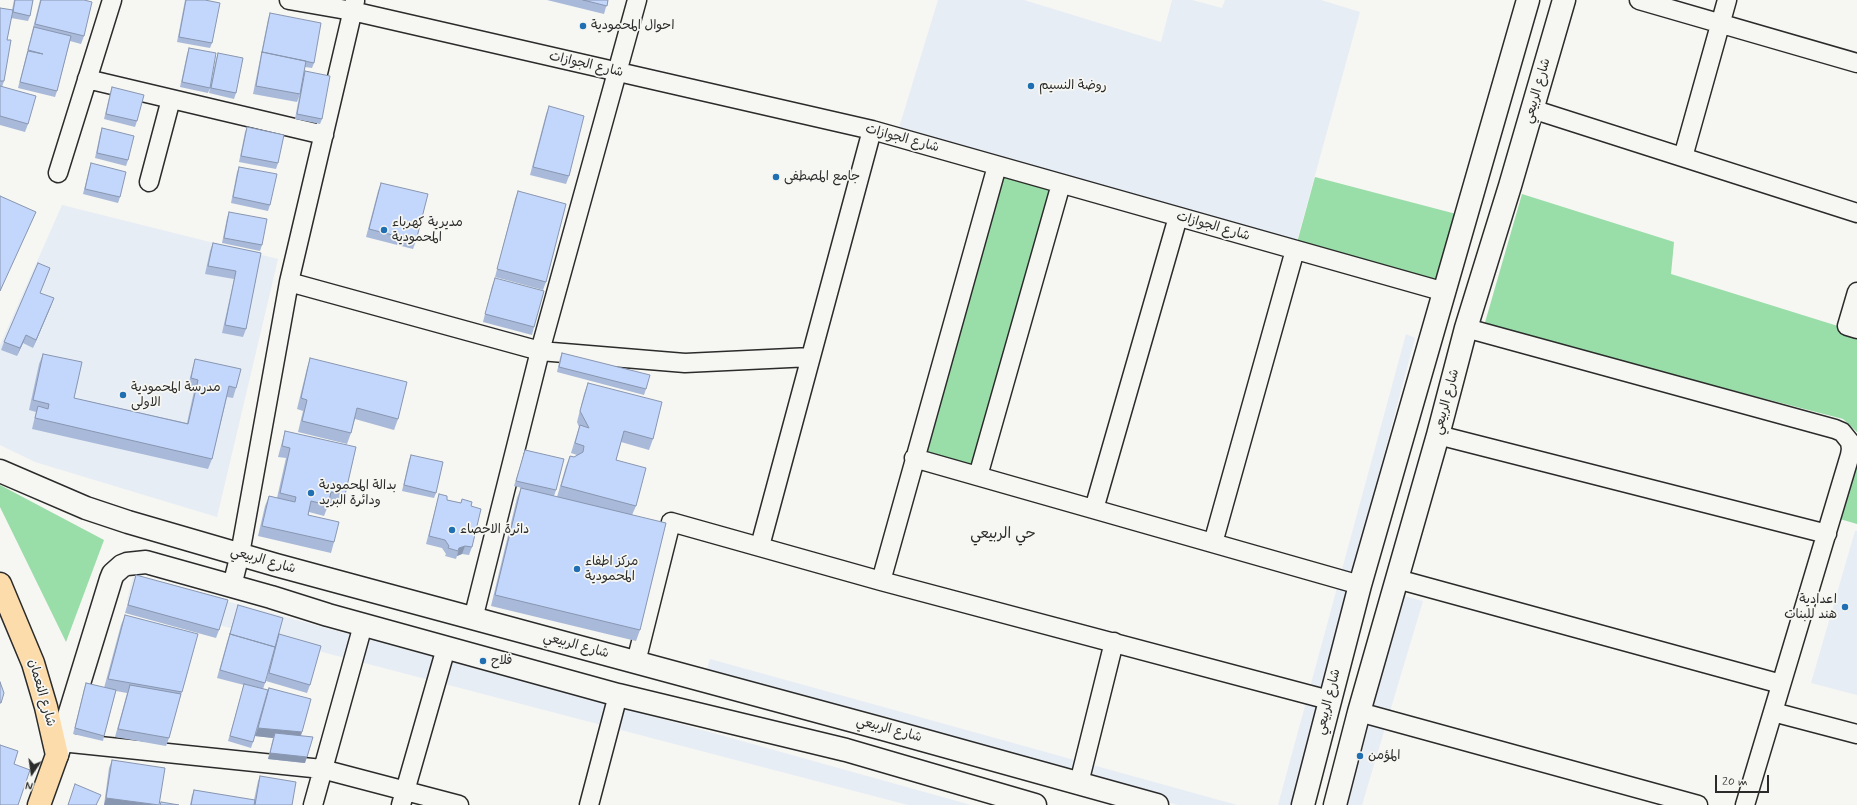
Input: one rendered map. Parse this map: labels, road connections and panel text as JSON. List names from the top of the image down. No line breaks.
{"streets":{"main road":["شارع النعمان"],"street":["شارع الجوازات","شارع الربيعي"]},"crossings":[["شارع الجوازات","شارع الربيعي"]],"districts":["حي الربيعي"],"places":["احوال المحمودية","روضة النسيم","جامع المصطفى","مديرية كهرباء المحمودية","مدرسة المحمودية الاولى","بدالة المحمودية ودائرة البريد","دائرة الاحصاء","مركز اطفاء المحمودية","اعدادية هند للبنات","فلاح","المؤمن"],"scale_bar":"20 m","north":"bottom"}
